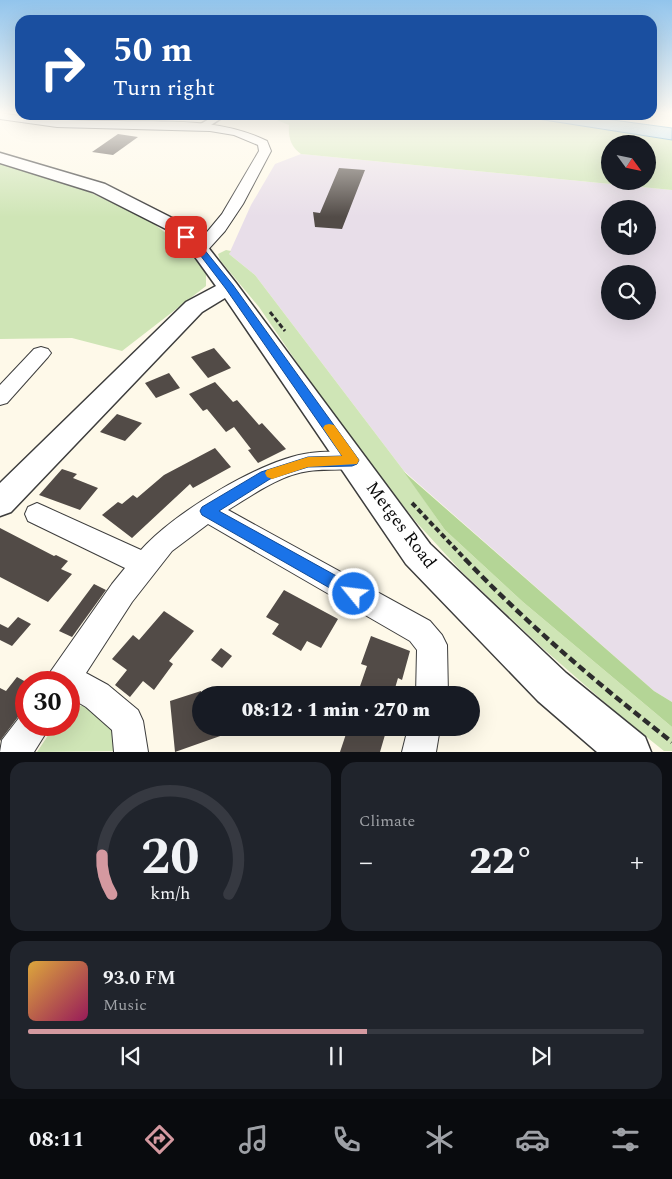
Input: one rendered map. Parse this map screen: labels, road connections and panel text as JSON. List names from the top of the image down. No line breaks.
{"streets":{"street":["Metges Road"]},"north":"bottom right","page":{"turn":["50 m","Turn right"],"limit":"30","trip":"08:12 · 1 min · 270 m","tile":"Climate","heat":["−","22°","+"],"song":["93.0 FM","Music"],"tabs":"08:11","gauge":["20","km/h"]}}
